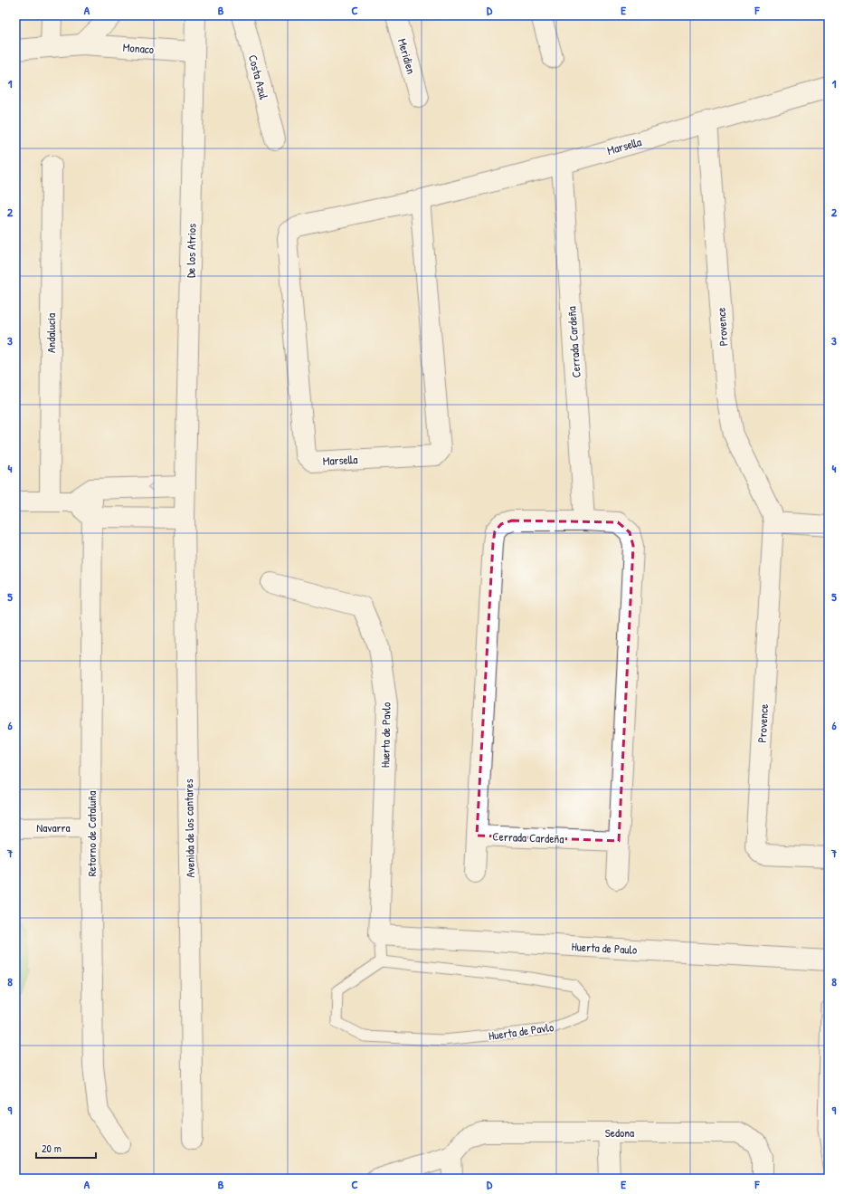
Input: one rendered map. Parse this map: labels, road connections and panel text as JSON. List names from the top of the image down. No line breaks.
{"streets":{"street":["Monaco","Meridien","Costa Azul","Marsella","De los Atrios","Provence","Andalucía","Cerrada Cardeña","Huerta de Pavlo","Navarra","Avenida de los cantares","Retorno de Cataluña","Huerta de Paulo","Sedona"]},"crossings":[["Monaco","De los Atrios"],["Marsella","Provence"],["Marsella","Cerrada Cardeña"],["De los Atrios","Avenida de los cantares"],["Huerta de Pavlo","Huerta de Paulo"],["Navarra","Retorno de Cataluña"]],"scale_bar":"20 m","grid":{"columns":["A","B","C","D","E","F"],"rows":["1","2","3","4","5","6","7","8","9"]}}
